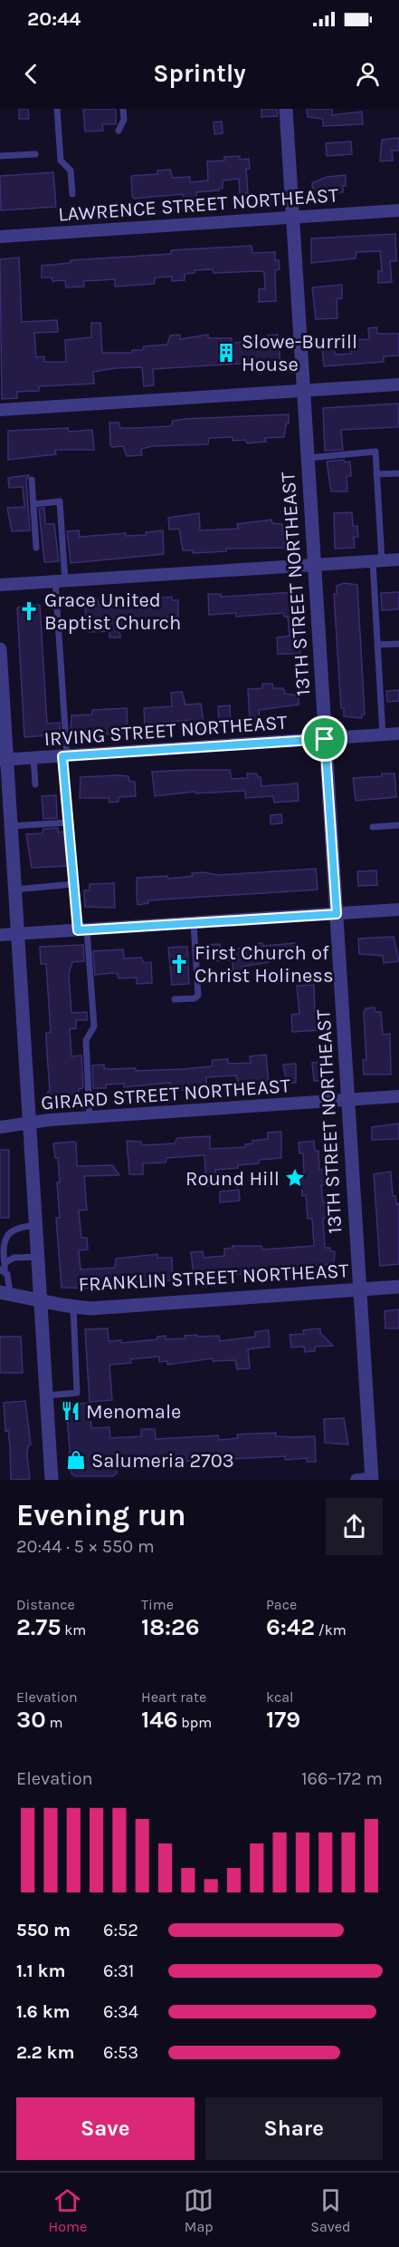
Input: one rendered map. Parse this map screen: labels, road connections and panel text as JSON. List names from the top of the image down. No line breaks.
{"streets":{"street":["LAWRENCE STREET NORTHEAST","13TH STREET NORTHEAST","IRVING STREET NORTHEAST","GIRARD STREET NORTHEAST","FRANKLIN STREET NORTHEAST"]},"crossings":[["LAWRENCE STREET NORTHEAST","13TH STREET NORTHEAST"],["13TH STREET NORTHEAST","IRVING STREET NORTHEAST"],["13TH STREET NORTHEAST","GIRARD STREET NORTHEAST"],["13TH STREET NORTHEAST","FRANKLIN STREET NORTHEAST"]],"places":{"building":["Slowe-Burrill House"],"church":["Grace United Baptist Church","First Church of Christ Holiness"],"place":["Round Hill"],"restaurant":["Menomale"],"shop":["Salumeria 2703"]},"page":{"status":"20:44","header":"Sprintly","heading":["Evening run","20:44 · 5 × 550 m"],"stats":[["Distance","2.75 km"],["Time","18:26"],["Pace","6:42 /km"],["Elevation","30 m"],["Heart rate","146 bpm"],["kcal","179"]],"chart":["Elevation","166–172 m"],"list":[{"name":"550 m","note":"6:52"},{"name":"1.1 km","note":"6:31"},{"name":"1.6 km","note":"6:34"},{"name":"2.2 km","note":"6:53"}],"buttons":["Save","Share"],"tabs":["Home","Map","Saved"]}}
